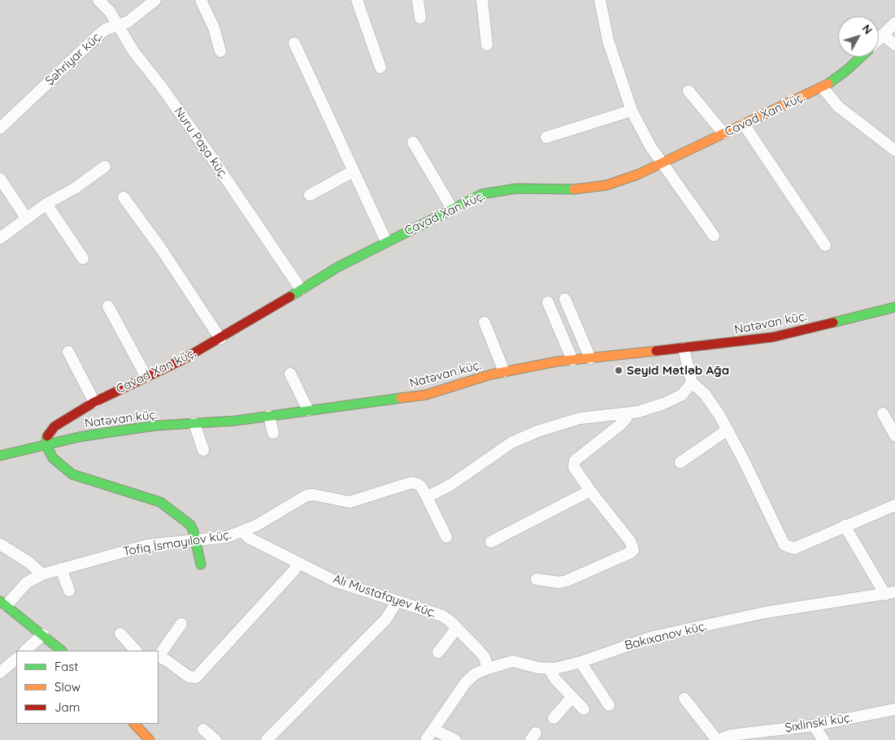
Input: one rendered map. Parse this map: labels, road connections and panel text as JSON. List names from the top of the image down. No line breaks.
{"streets":{"street":["Şəhriyar küç.","Cavad Xan küç.","Nuru Paşa küç.","Natəvan küç.","Tofiq İsmayılov küç.","Alı Mustafayev küç.","Bakıxanov küç.","Şıxlinski küç."]},"crossings":[["Şəhriyar küç.","Nuru Paşa küç."],["Cavad Xan küç.","Nuru Paşa küç."],["Cavad Xan küç.","Natəvan küç."],["Tofiq İsmayılov küç.","Alı Mustafayev küç."],["Alı Mustafayev küç.","Bakıxanov küç."]],"places":["Seyid Mətləb Ağa"],"legend":["Fast","Slow","Jam"],"north":"top right"}
